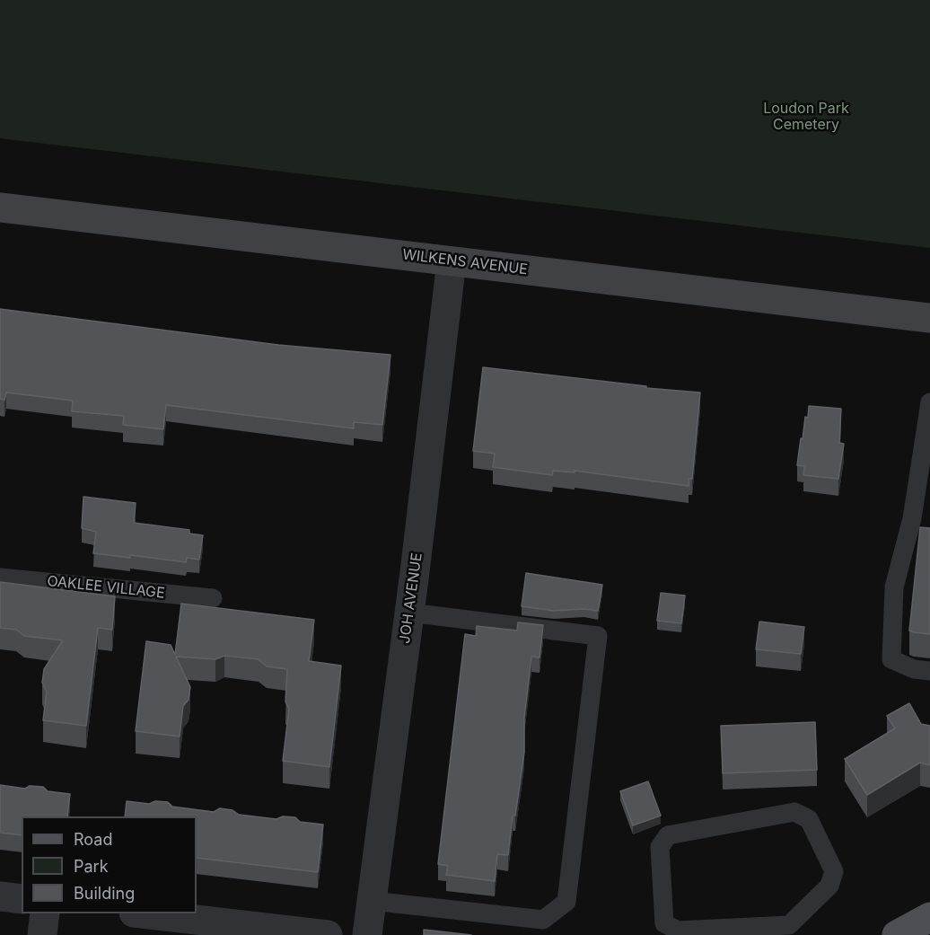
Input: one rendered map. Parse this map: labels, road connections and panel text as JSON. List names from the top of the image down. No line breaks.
{"streets":{"main road":["WILKENS AVENUE"],"street":["JOH AVENUE"],"lane":["OAKLEE VILLAGE"]},"crossings":[["WILKENS AVENUE","JOH AVENUE"]],"parks":["Loudon Park Cemetery"],"legend":["Road","Park","Building"]}
